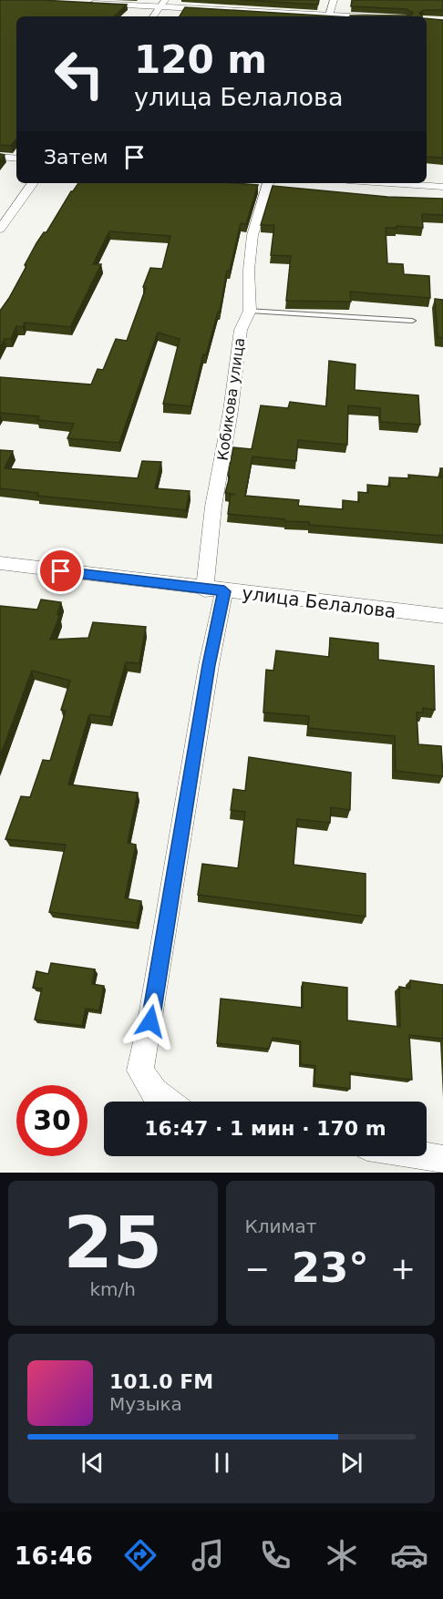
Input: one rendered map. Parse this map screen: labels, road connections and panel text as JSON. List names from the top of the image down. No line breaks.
{"streets":{"street":["Кобикова улица","улица Белалова"]},"crossings":[["Кобикова улица","улица Белалова"]],"page":{"turn":["120 m","улица Белалова"],"then":"Затем","limit":"30","trip":"16:47 · 1 мин · 170 m","tile":[["25","km/h"],"Климат"],"heat":["−","23°","+"],"song":["101.0 FM","Музыка"],"tabs":"16:46"}}
